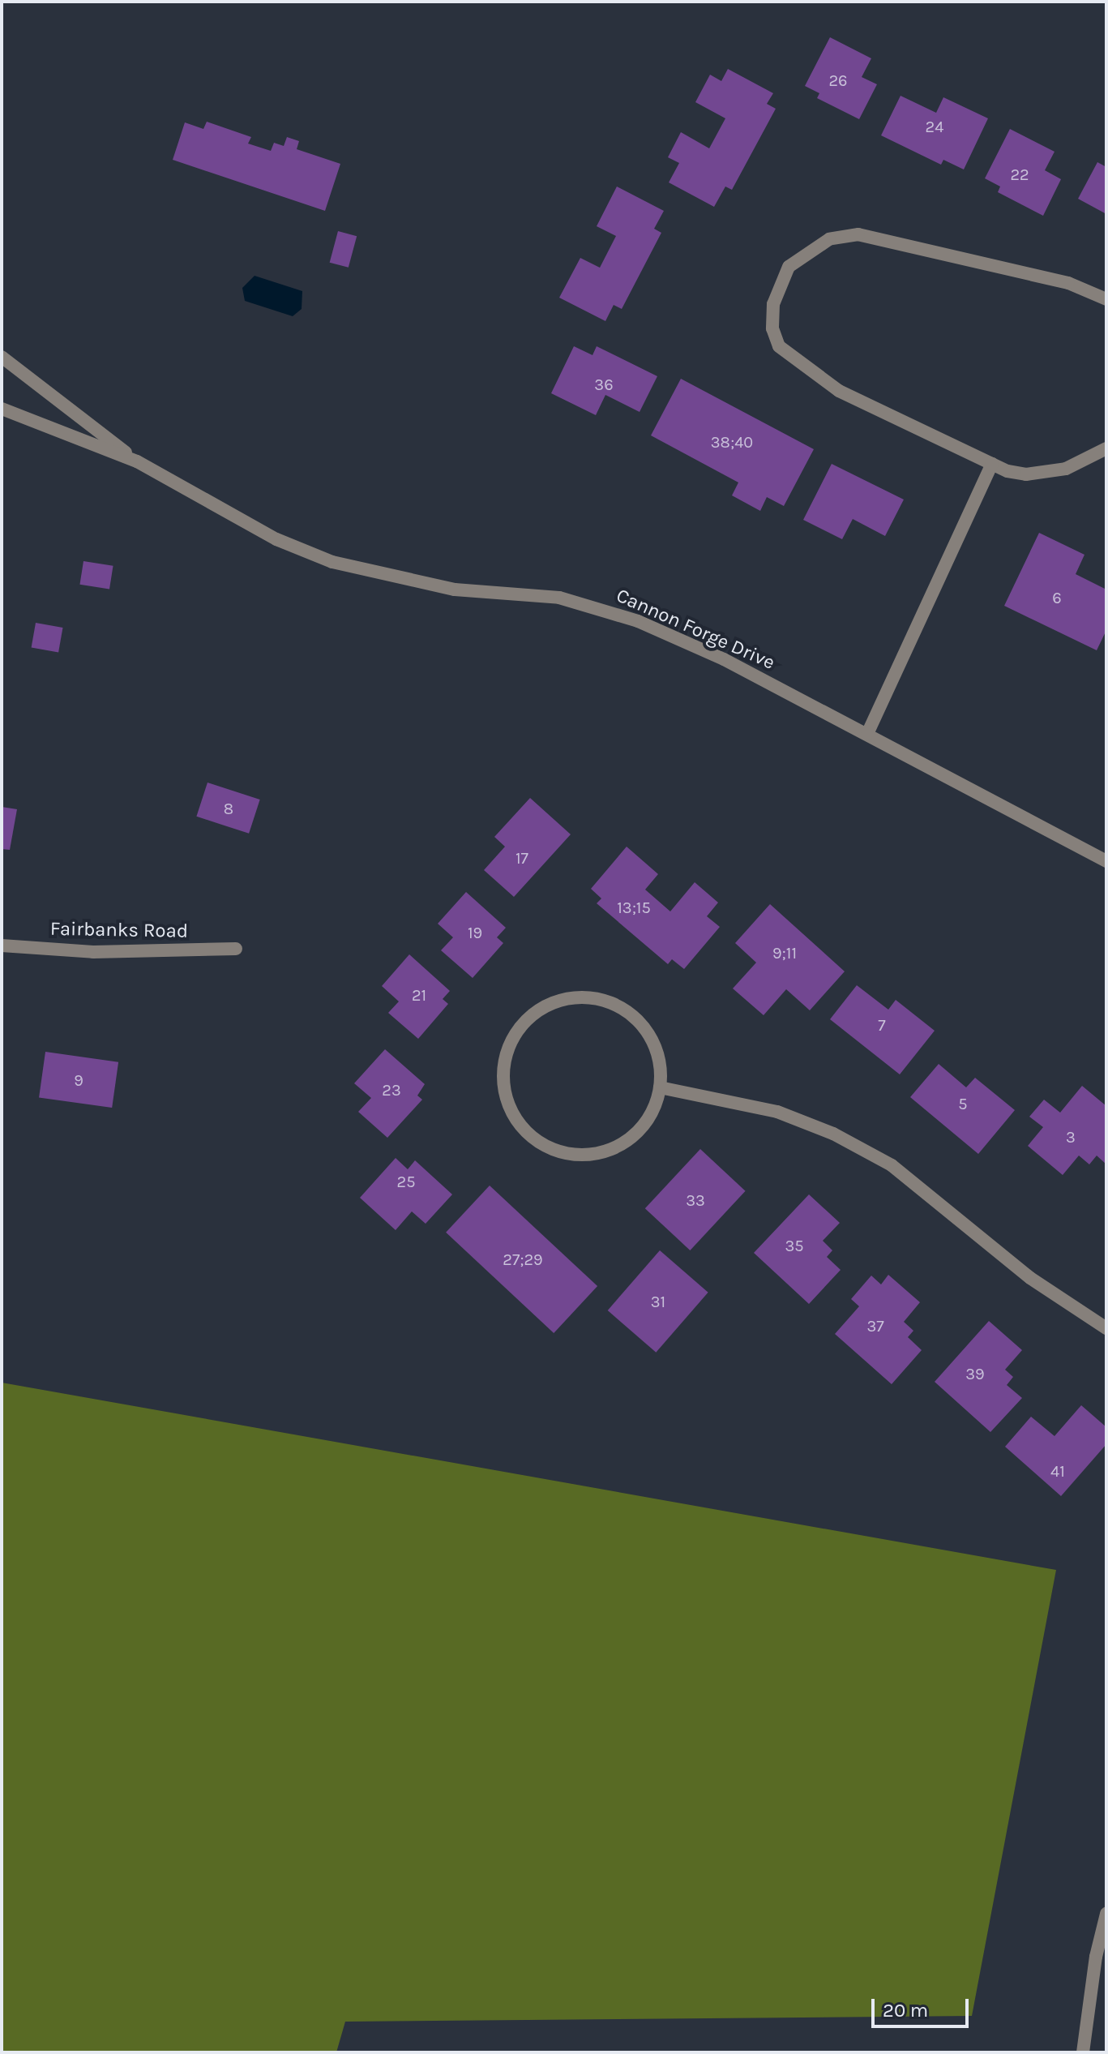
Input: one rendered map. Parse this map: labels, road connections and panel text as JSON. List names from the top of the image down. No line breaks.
{"streets":{"street":["Cannon Forge Drive","Fairbanks Road"]},"house_numbers":["26","24","22","36","38;40","6","8","17","13;15","19","9;11","21","7","9","23","5","3","25","33","35","27;29","31","37","39","41"],"scale_bar":"20 m"}
